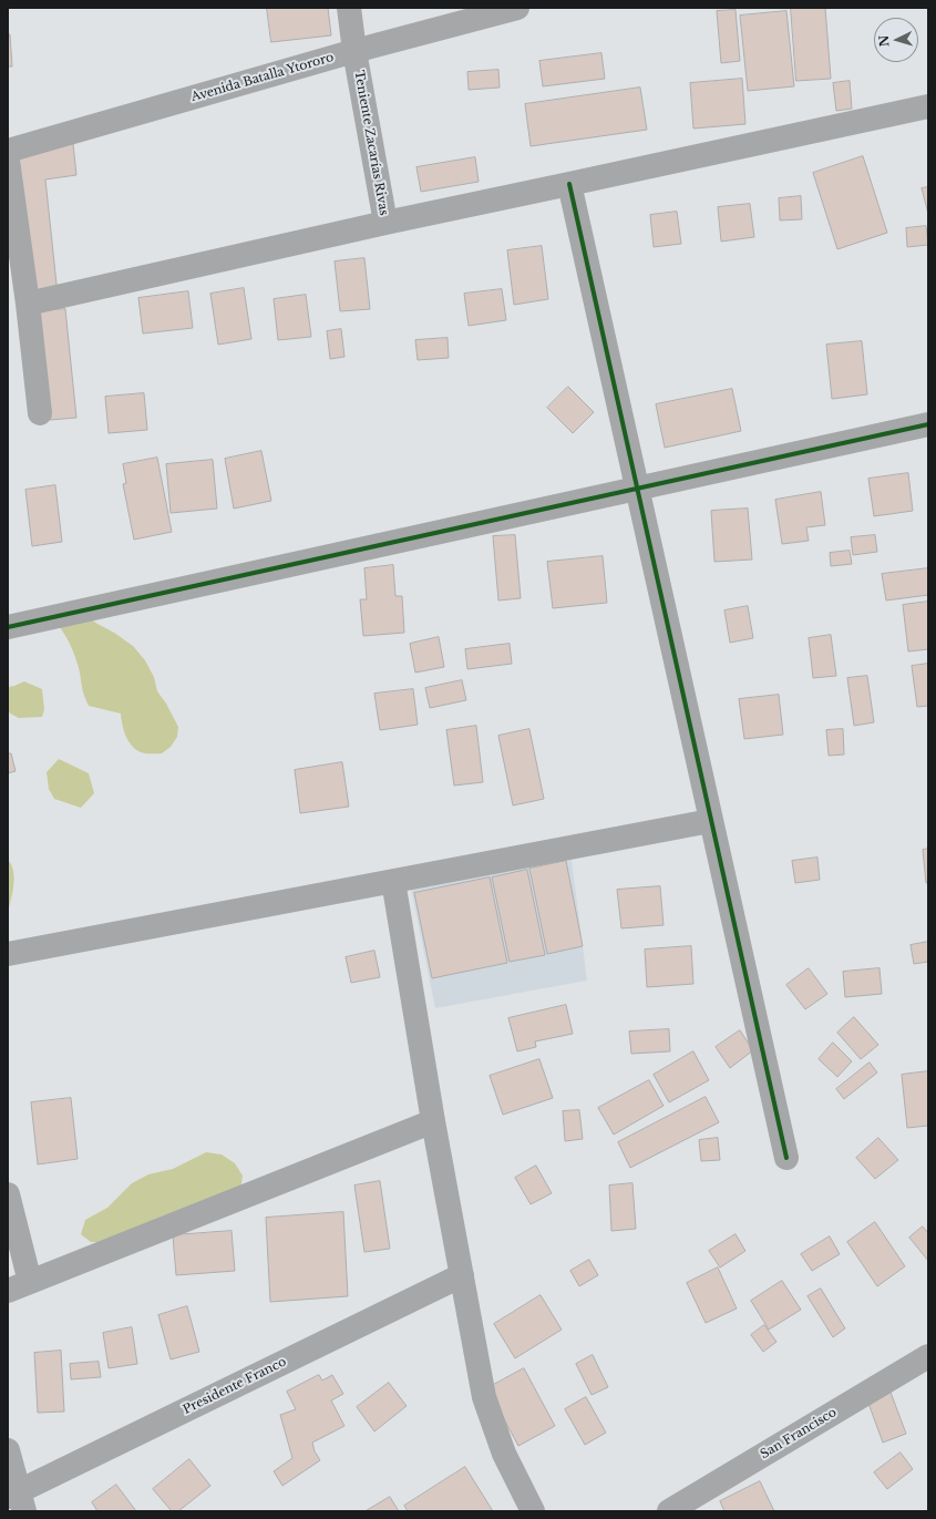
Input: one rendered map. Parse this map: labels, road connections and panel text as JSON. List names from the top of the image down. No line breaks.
{"streets":{"street":["Avenida Batalla Ytororo","Teniente Zacarías Rivas","Presidente Franco","San Francisco"]},"crossings":[["Avenida Batalla Ytororo","Teniente Zacarías Rivas"]],"north":"left"}
